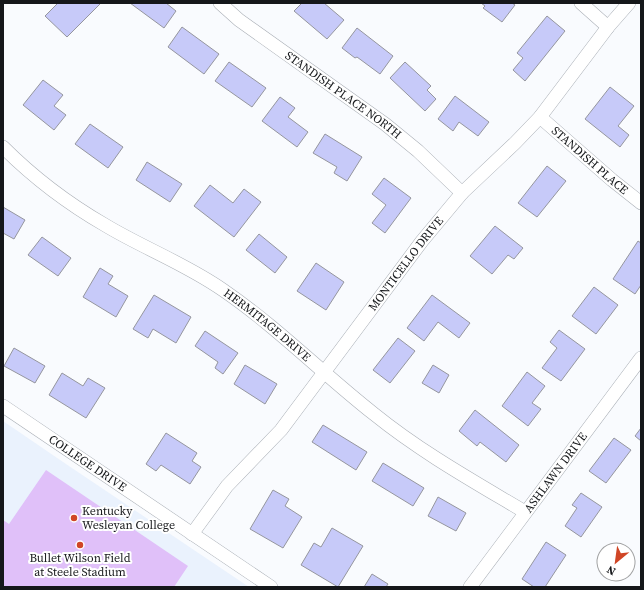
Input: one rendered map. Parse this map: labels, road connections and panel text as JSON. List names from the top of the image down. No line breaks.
{"streets":{"street":["STANDISH PLACE NORTH","STANDISH PLACE","MONTICELLO DRIVE","HERMITAGE DRIVE","COLLEGE DRIVE","ASHLAWN DRIVE"]},"crossings":[["STANDISH PLACE NORTH","MONTICELLO DRIVE"],["STANDISH PLACE","MONTICELLO DRIVE"],["MONTICELLO DRIVE","HERMITAGE DRIVE"],["MONTICELLO DRIVE","COLLEGE DRIVE"],["HERMITAGE DRIVE","ASHLAWN DRIVE"]],"places":["Kentucky Wesleyan College","Bullet Wilson Field at Steele Stadium"],"north":"bottom left"}
